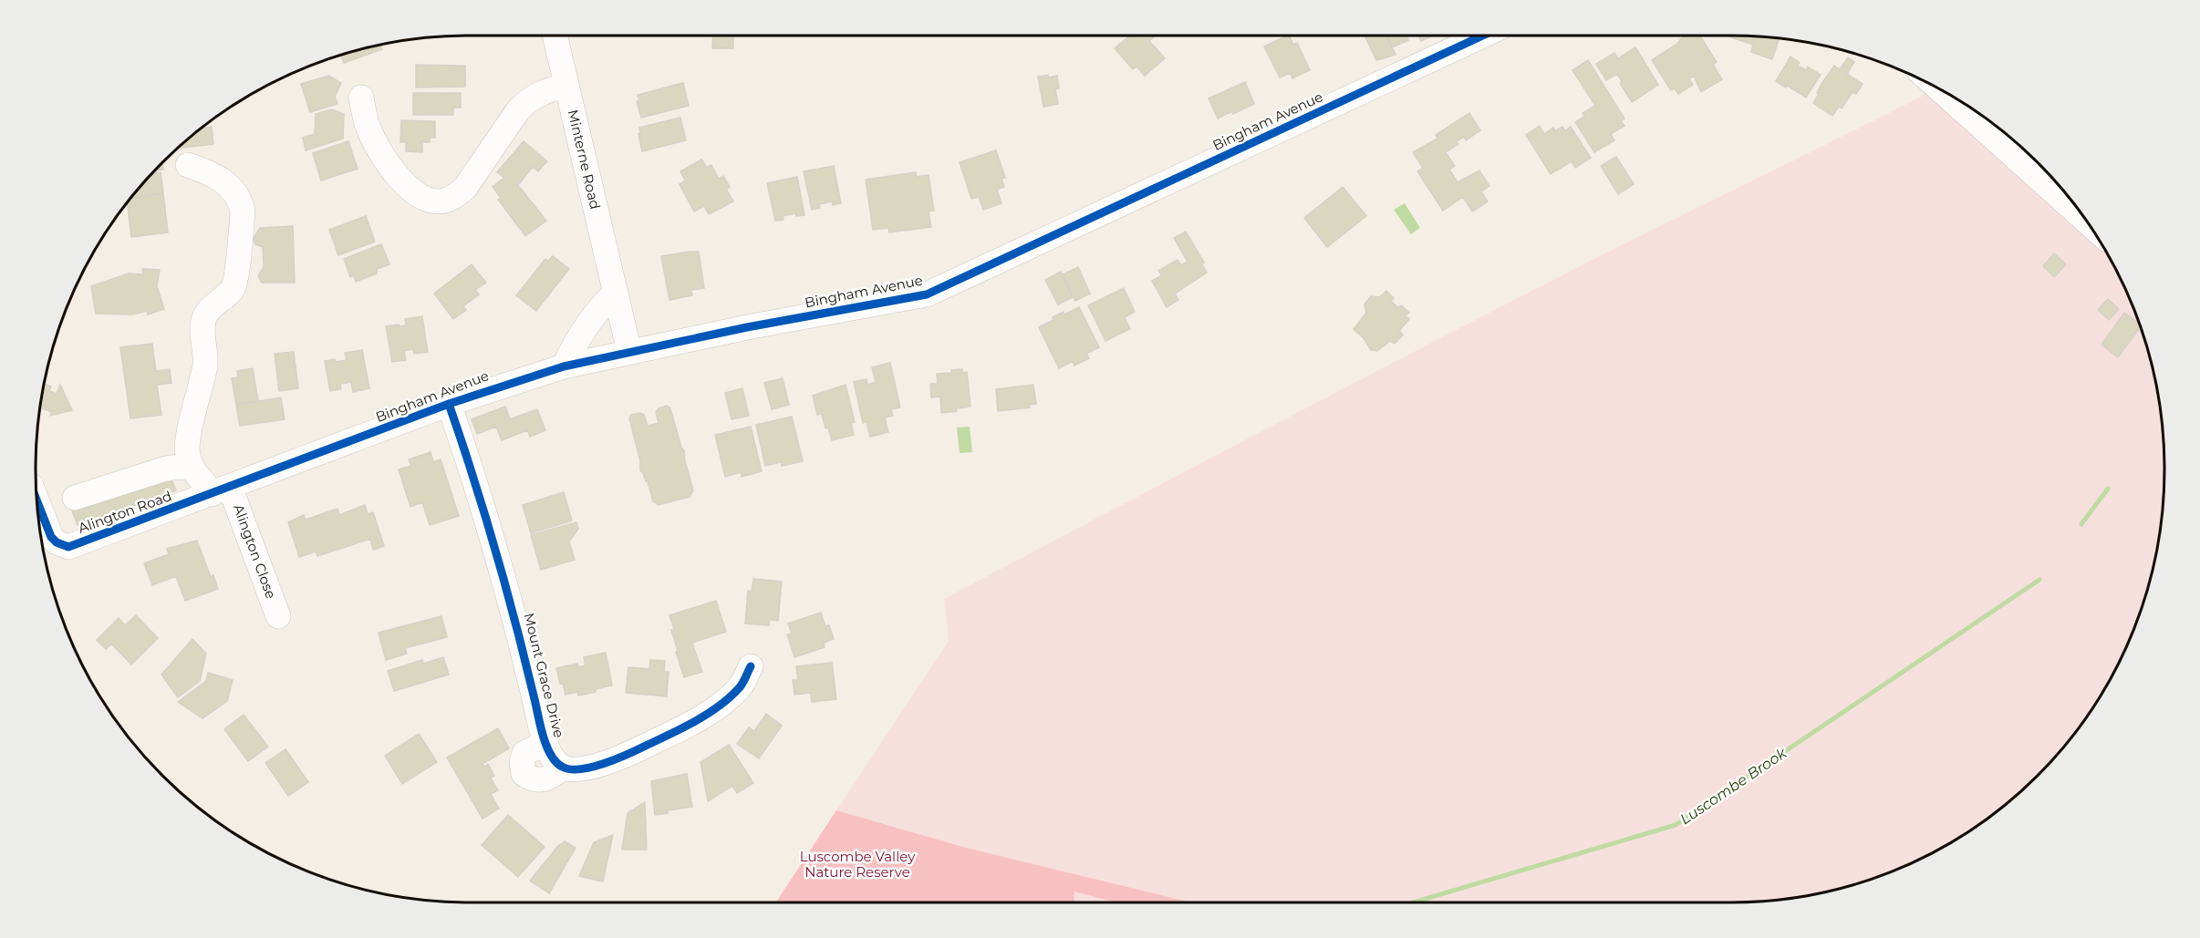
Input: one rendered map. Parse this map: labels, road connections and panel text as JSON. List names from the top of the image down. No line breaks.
{"streets":{"street":["Bingham Avenue","Minterne Road","Alington Road","Alington Close","Mount Grace Drive"]},"crossings":[["Bingham Avenue","Minterne Road"],["Bingham Avenue","Alington Road"],["Bingham Avenue","Alington Close"],["Bingham Avenue","Mount Grace Drive"],["Alington Road","Alington Close"]],"water":["Luscombe Brook"],"parks":["Luscombe Valley Nature Reserve"]}
